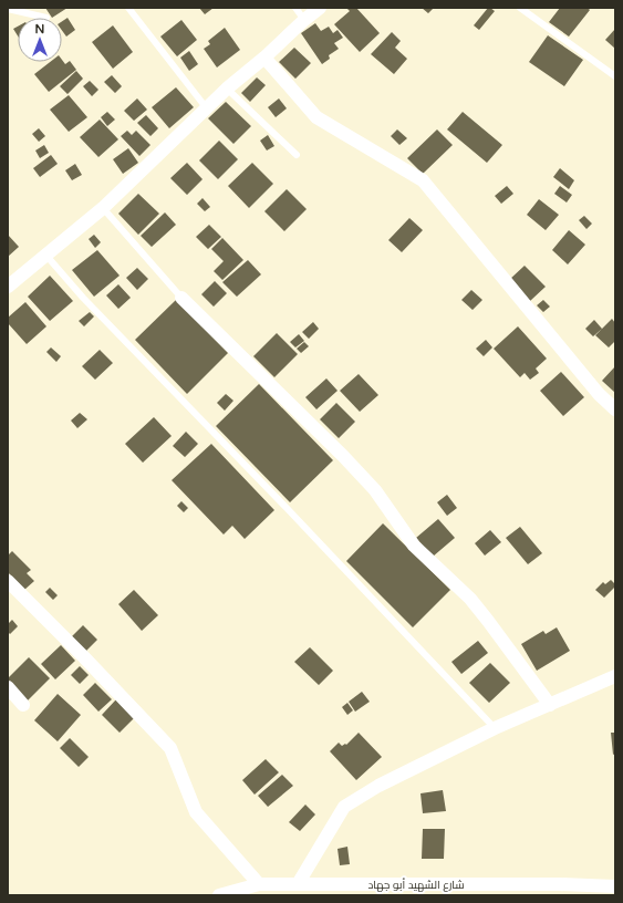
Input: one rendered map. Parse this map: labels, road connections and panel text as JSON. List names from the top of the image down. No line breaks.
{"streets":{"street":["شارع الشهيد أبو جهاد"]},"north":"top"}
